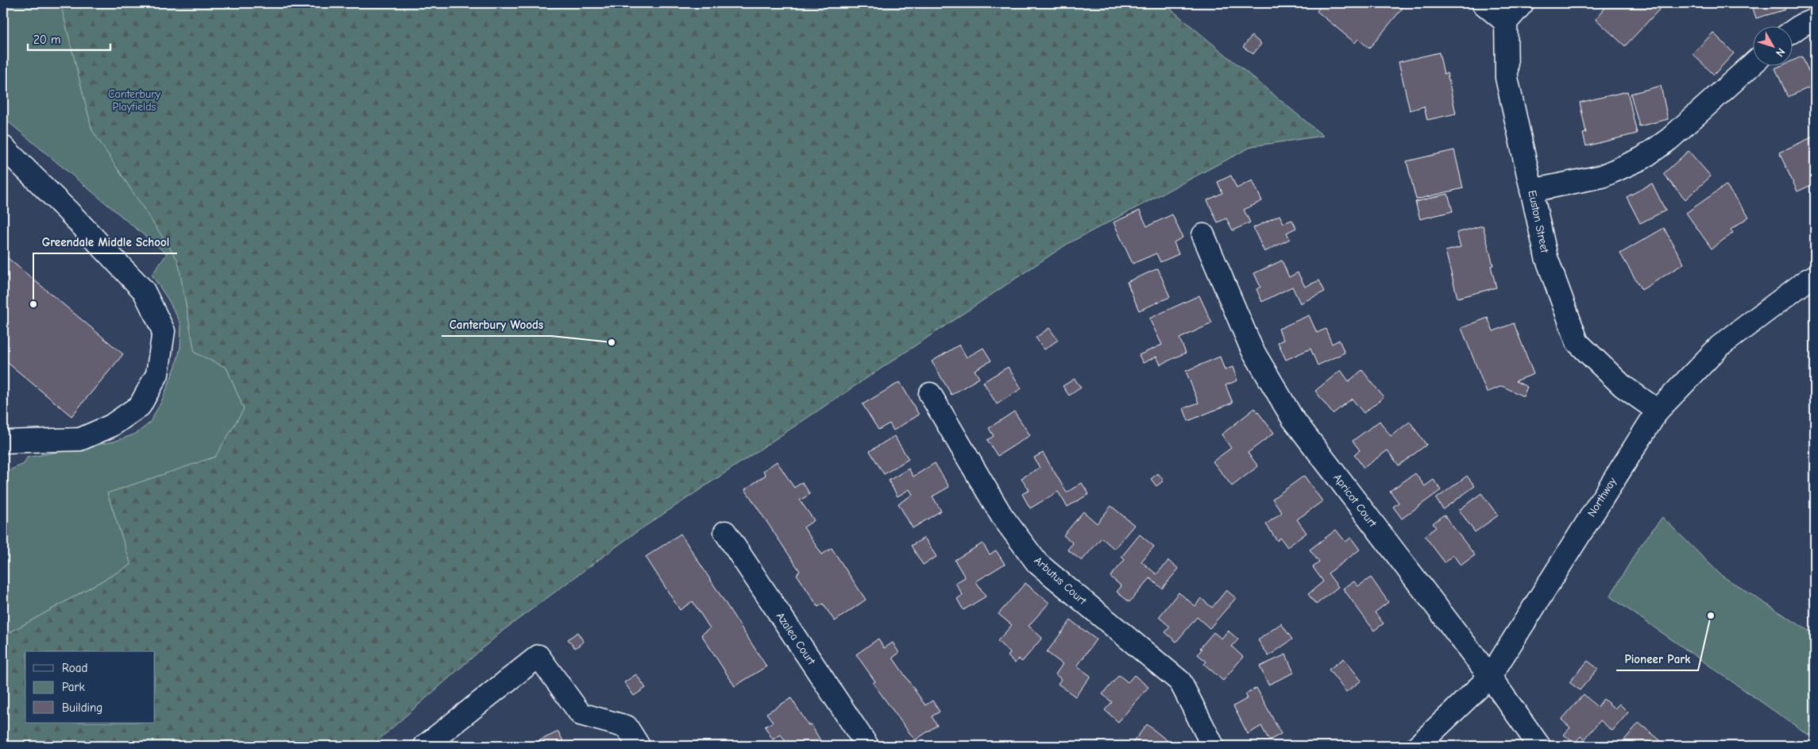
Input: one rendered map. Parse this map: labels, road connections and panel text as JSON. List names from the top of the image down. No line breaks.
{"streets":{"street":["Euston Street","Northway","Apricot Court","Arbutus Court","Azalea Court"]},"crossings":[["Euston Street","Northway"],["Northway","Apricot Court"]],"parks":["Canterbury Playfields"],"places":["Greendale Middle School","Canterbury Woods","Pioneer Park"],"legend":["Road","Park","Building"],"scale_bar":"20 m","north":"bottom right"}
